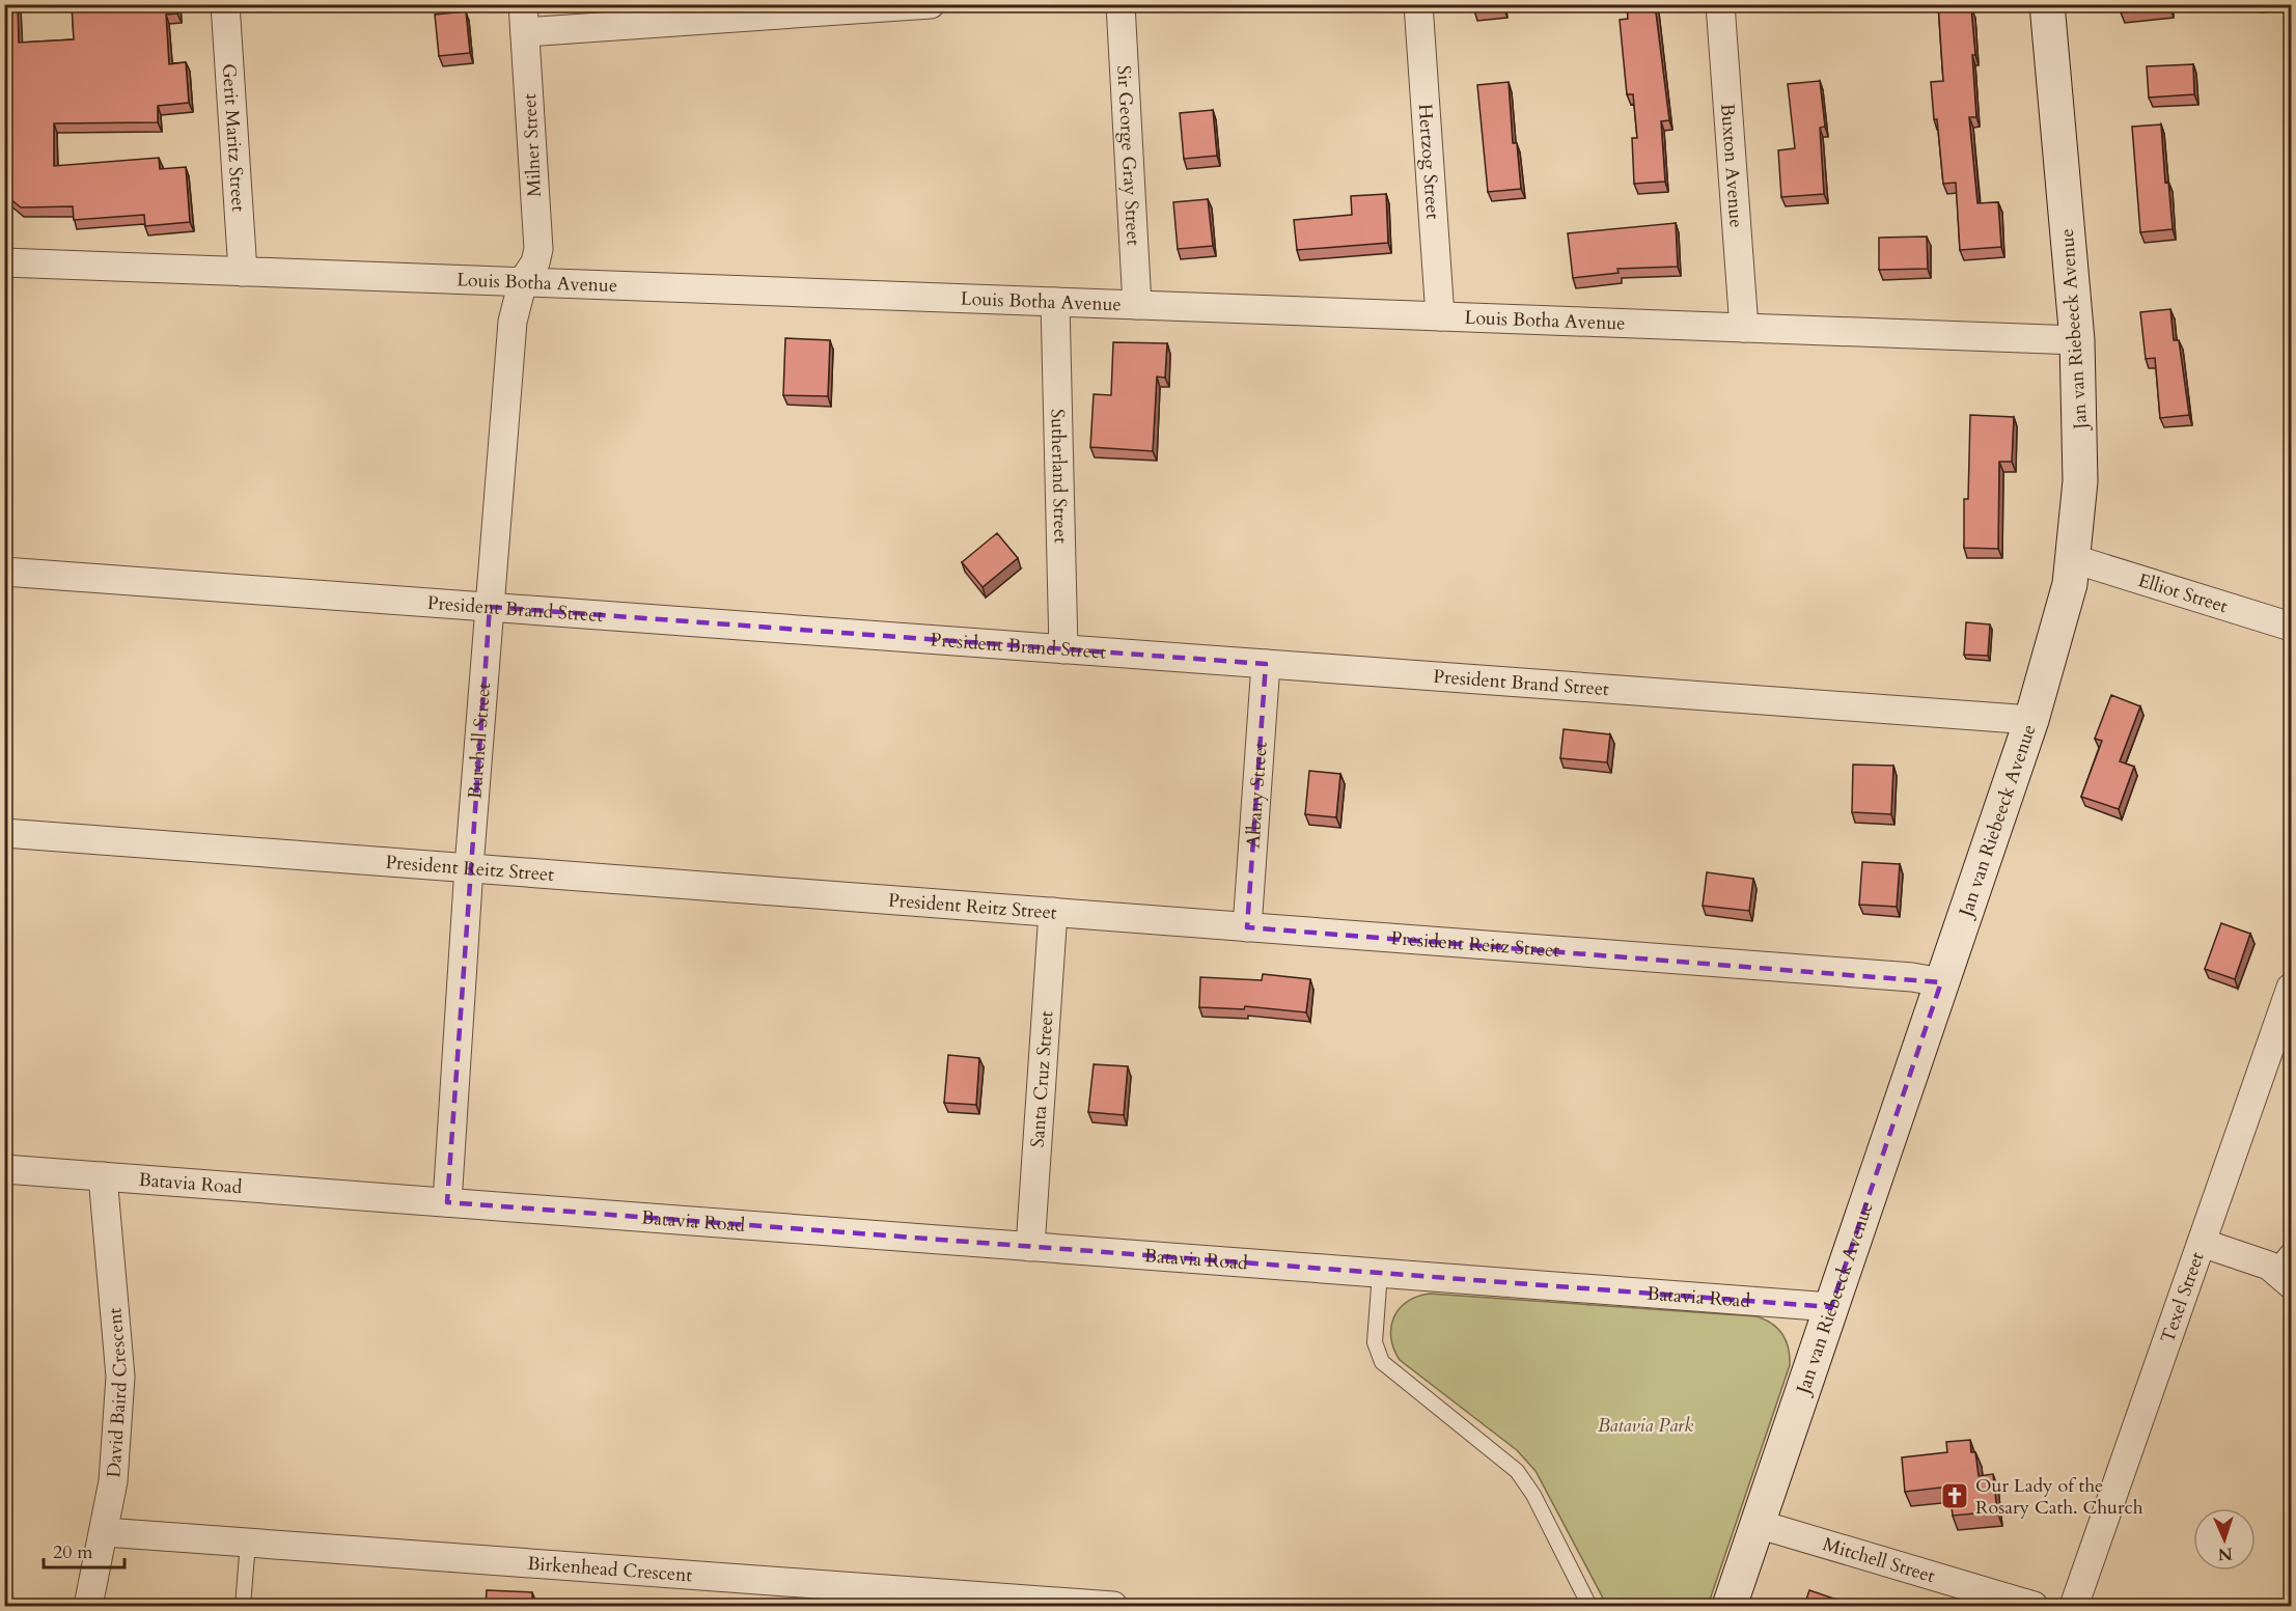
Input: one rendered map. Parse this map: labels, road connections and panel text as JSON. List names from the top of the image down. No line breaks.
{"streets":{"street":["Gerit Maritz Street","Milner Street","Sir George Gray Street","Hertzog Street","Buxton Avenue","Louis Botha Avenue","Jan van Riebeeck Avenue","Sutherland Street","Elliot Street","President Brand Street","Burchell Street","Albany Street","President Reitz Street","Santa Cruz Street","Batavia Road","Texel Street","David Baird Crescent","Mitchell Street","Birkenhead Crescent"]},"crossings":[["Gerit Maritz Street","Louis Botha Avenue"],["Milner Street","Louis Botha Avenue"],["Milner Street","Burchell Street"],["Sir George Gray Street","Louis Botha Avenue"],["Hertzog Street","Louis Botha Avenue"],["Buxton Avenue","Louis Botha Avenue"],["Louis Botha Avenue","Jan van Riebeeck Avenue"],["Louis Botha Avenue","Sutherland Street"],["Louis Botha Avenue","Burchell Street"],["Jan van Riebeeck Avenue","Elliot Street"],["Jan van Riebeeck Avenue","President Brand Street"],["Jan van Riebeeck Avenue","President Reitz Street"],["Jan van Riebeeck Avenue","Batavia Road"],["Jan van Riebeeck Avenue","Mitchell Street"],["Sutherland Street","President Brand Street"],["President Brand Street","Burchell Street"],["President Brand Street","Albany Street"],["Burchell Street","President Reitz Street"],["Burchell Street","Batavia Road"],["Albany Street","President Reitz Street"],["President Reitz Street","Santa Cruz Street"],["Santa Cruz Street","Batavia Road"],["Batavia Road","David Baird Crescent"],["David Baird Crescent","Birkenhead Crescent"]],"parks":["Batavia Park"],"places":{"church":["Our Lady of the Rosary Cath. Church"]},"scale_bar":"20 m","north":"bottom"}
